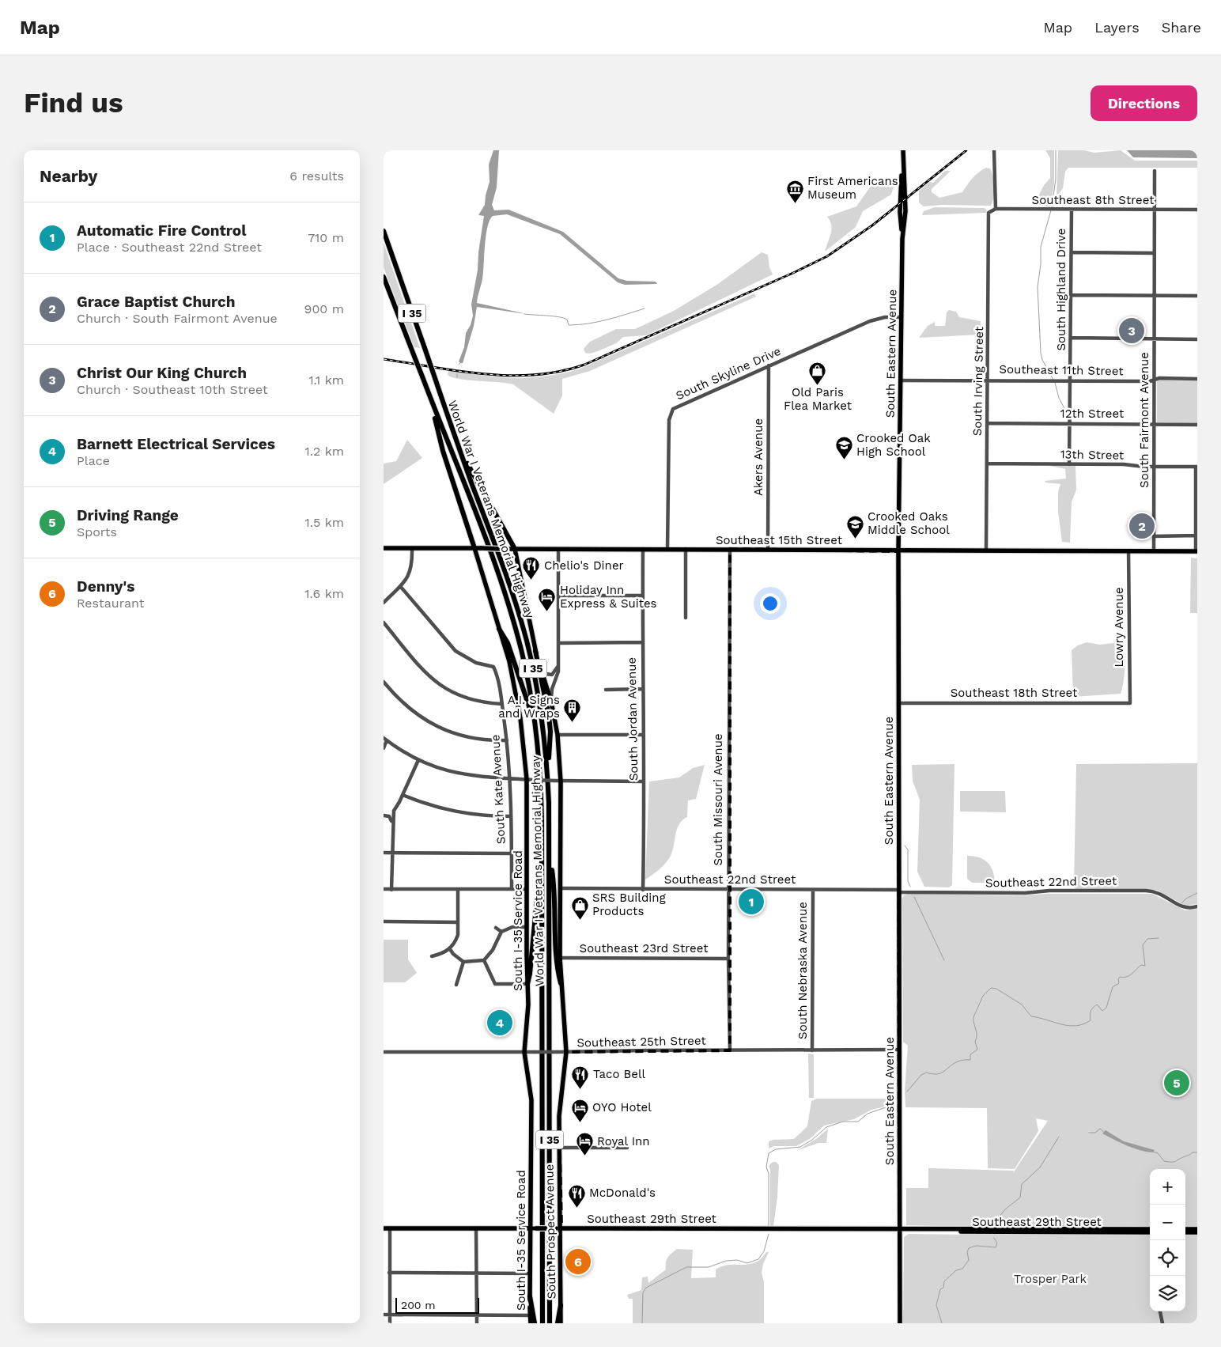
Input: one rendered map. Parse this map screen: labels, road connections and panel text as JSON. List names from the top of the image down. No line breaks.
{"streets":{"highway":["I 35","World War I Veterans Memorial Highway"],"main road":["South Eastern Avenue","Southeast 15th Street","South I-35 Service Road","Southeast 29th Street","South Prospect Avenue"],"street":["Southeast 8th Street","South Highland Drive","Southeast 11th Street","South Skyline Drive","South Irving Street","12th Street","South Fairmont Avenue","13th Street","Akers Avenue","Lowry Avenue","Southeast 18th Street","South Jordan Avenue","South Kate Avenue","South Missouri Avenue","Southeast 22nd Street","Southeast 23rd Street","South Nebraska Avenue","Southeast 25th Street"]},"crossings":[["Southeast 8th Street","South Highland Drive"],["Southeast 8th Street","South Irving Street"],["Southeast 8th Street","South Fairmont Avenue"],["South Highland Drive","Southeast 11th Street"],["South Highland Drive","12th Street"],["South Highland Drive","13th Street"],["South Eastern Avenue","Southeast 11th Street"],["South Eastern Avenue","South Skyline Drive"],["South Eastern Avenue","Southeast 15th Street"],["South Eastern Avenue","Southeast 18th Street"],["South Eastern Avenue","Southeast 22nd Street"],["South Eastern Avenue","Southeast 25th Street"],["South Eastern Avenue","Southeast 29th Street"],["Southeast 11th Street","South Irving Street"],["Southeast 11th Street","South Fairmont Avenue"],["South Skyline Drive","Akers Avenue"],["South Skyline Drive","Southeast 15th Street"],["South Irving Street","12th Street"],["South Irving Street","13th Street"],["South Irving Street","Southeast 15th Street"],["12th Street","South Fairmont Avenue"],["South Fairmont Avenue","13th Street"],["South Fairmont Avenue","Southeast 15th Street"],["Akers Avenue","Southeast 15th Street"],["Southeast 15th Street","Lowry Avenue"],["Southeast 15th Street","South Jordan Avenue"],["Southeast 15th Street","South Missouri Avenue"],["Southeast 15th Street","South I-35 Service Road"],["Southeast 15th Street","South Prospect Avenue"],["Lowry Avenue","Southeast 18th Street"],["South Jordan Avenue","Southeast 22nd Street"],["South Missouri Avenue","Southeast 22nd Street"],["South Missouri Avenue","Southeast 23rd Street"],["South Missouri Avenue","Southeast 25th Street"],["Southeast 22nd Street","South Nebraska Avenue"],["Southeast 22nd Street","South Prospect Avenue"],["South I-35 Service Road","Southeast 25th Street"],["South I-35 Service Road","Southeast 29th Street"],["Southeast 23rd Street","South Prospect Avenue"],["South Nebraska Avenue","Southeast 25th Street"],["Southeast 25th Street","South Prospect Avenue"],["Southeast 29th Street","South Prospect Avenue"]],"parks":["Trosper Park"],"places":{"museum":["First Americans Museum"],"shop":["Old Paris Flea Market","SRS Building Products"],"school or university":["Crooked Oak High School","Crooked Oaks Middle School"],"restaurant":["Chelio's Diner","Taco Bell","McDonald's"],"hotel":["Holiday Inn Express & Suites","OYO Hotel","Royal Inn"],"building":["A.I. Signs and Wraps"]},"scale_bar":"200 m","page":{"header":"Map","nav":["Map","Layers","Share"],"buttons":"Directions","title":"Find us","heading":["Nearby","6 results"],"list":[{"mark":"1","name":"Automatic Fire Control","note":"Place · Southeast 22nd Street","value":"710 m"},{"mark":"2","name":"Grace Baptist Church","note":"Church · South Fairmont Avenue","value":"900 m"},{"mark":"3","name":"Christ Our King Church","note":"Church · Southeast 10th Street","value":"1.1 km"},{"mark":"4","name":"Barnett Electrical Services","note":"Place","value":"1.2 km"},{"mark":"5","name":"Driving Range","note":"Sports","value":"1.5 km"},{"mark":"6","name":"Denny's","note":"Restaurant","value":"1.6 km"}],"pins":["3","2","1","4","5","6"],"map_buttons":["+","−"],"scale":"200 m"}}
